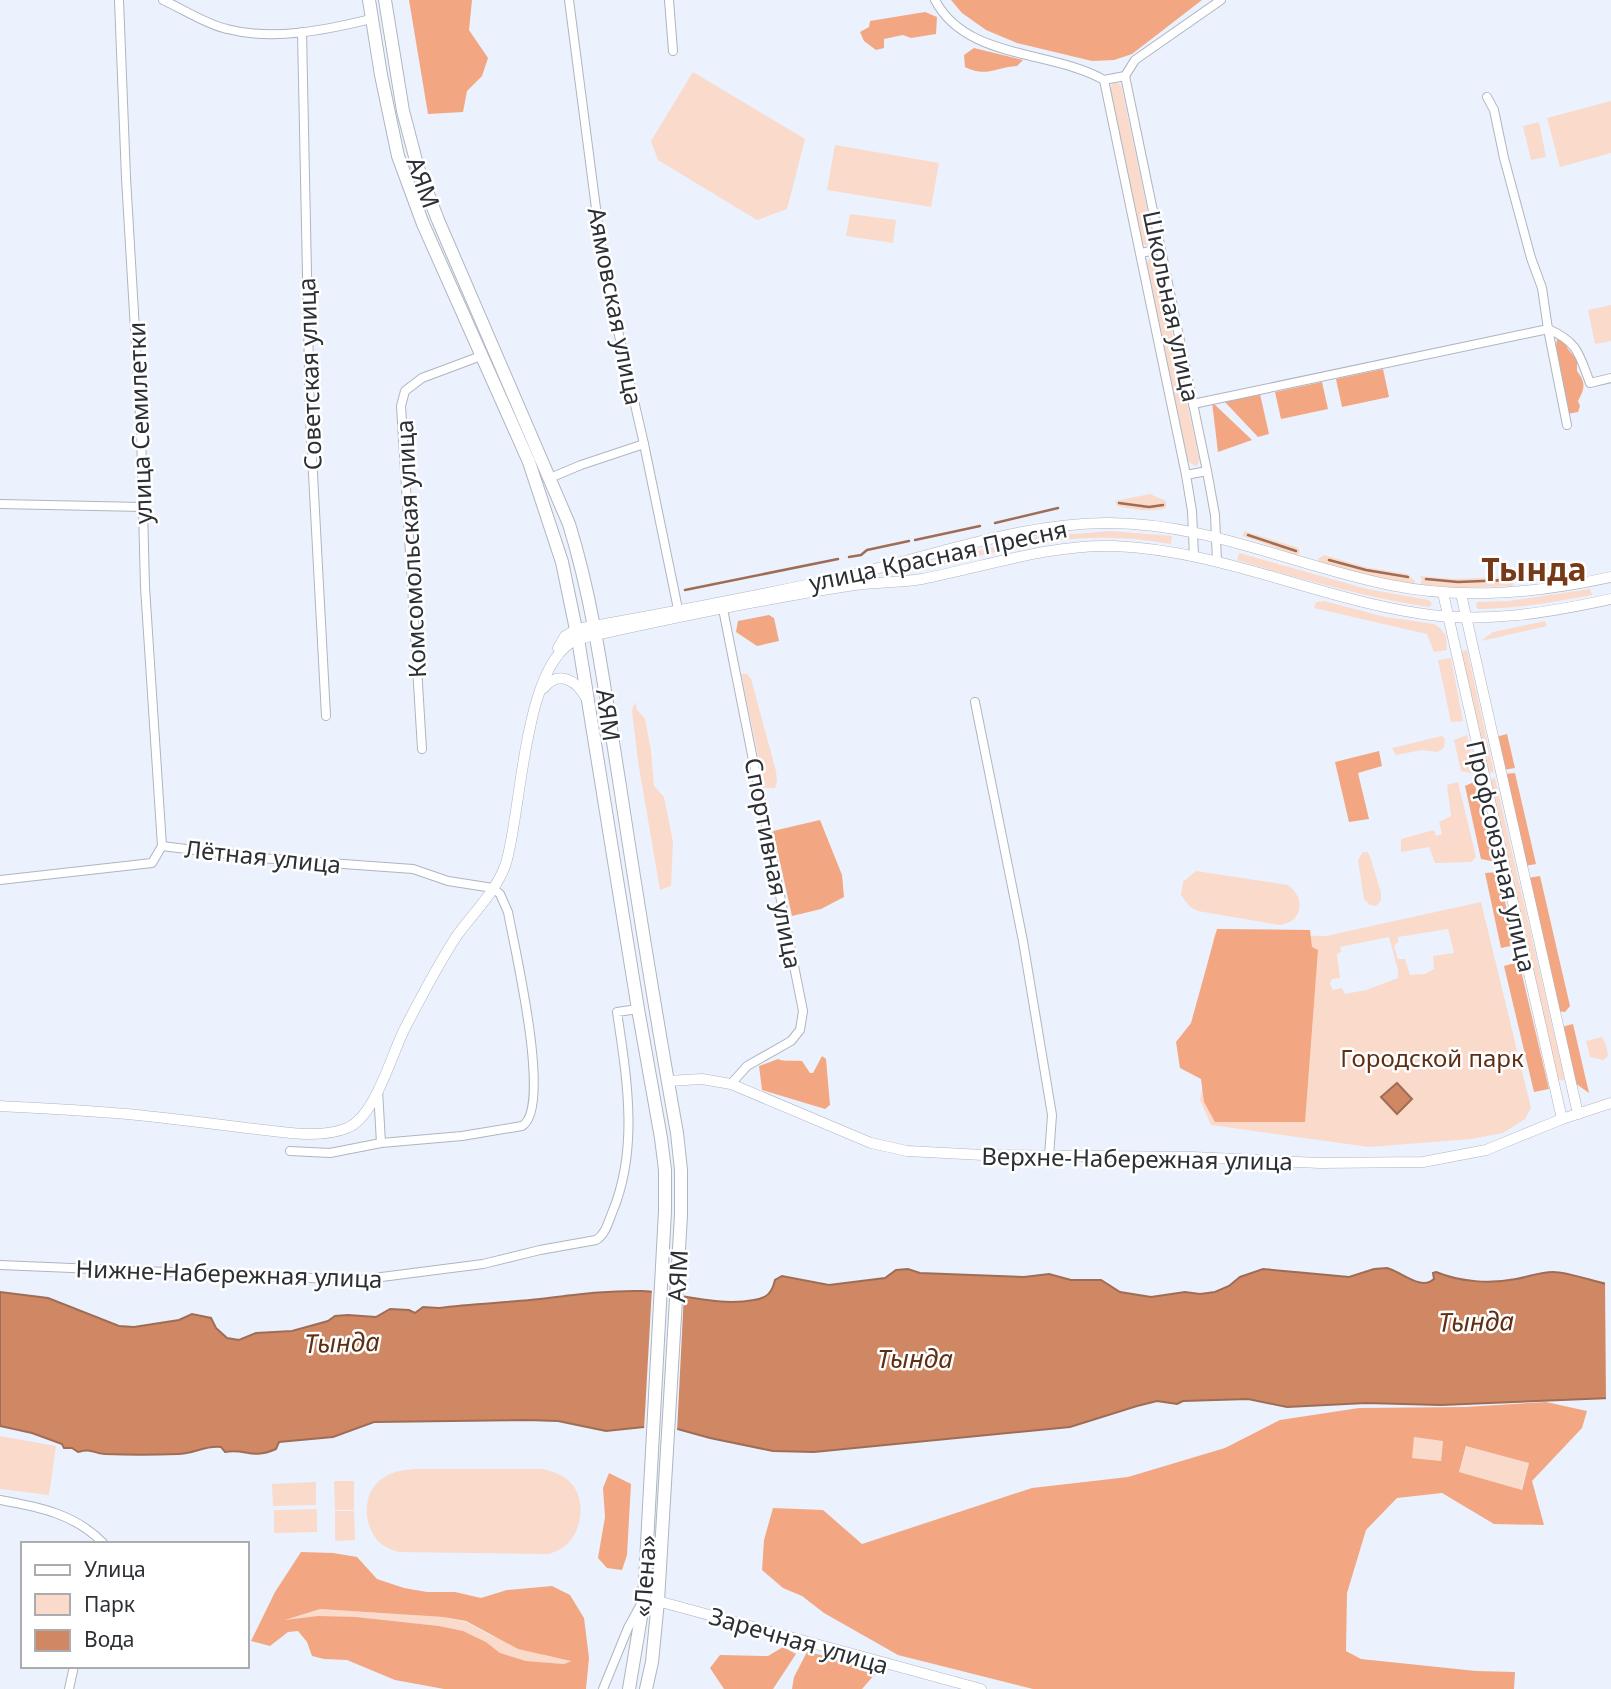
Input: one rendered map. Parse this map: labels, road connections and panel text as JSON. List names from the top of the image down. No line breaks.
{"streets":{"highway":["АЯМ","«Лена»"],"street":["Аямовская улица","Школьная улица","Советская улица","улица Семилетки","Комсомольская улица","улица Красная Пресня","Лётная улица","Профсоюзная улица","Спортивная улица","Верхне-Набережная улица","Нижне-Набережная улица","Заречная улица"]},"crossings":[["АЯМ","Комсомольская улица"],["АЯМ","улица Красная Пресня"],["АЯМ","Верхне-Набережная улица"],["АЯМ","Нижне-Набережная улица"],["АЯМ","«Лена»"],["Аямовская улица","улица Красная Пресня"],["Школьная улица","улица Красная Пресня"],["улица Семилетки","Лётная улица"],["улица Красная Пресня","Профсоюзная улица"],["улица Красная Пресня","Спортивная улица"],["Профсоюзная улица","Верхне-Набережная улица"],["Спортивная улица","Верхне-Набережная улица"],["«Лена»","Заречная улица"]],"districts":["Тында"],"water":["Тында"],"parks":["Городской парк"],"legend":["Улица","Парк","Вода"]}
